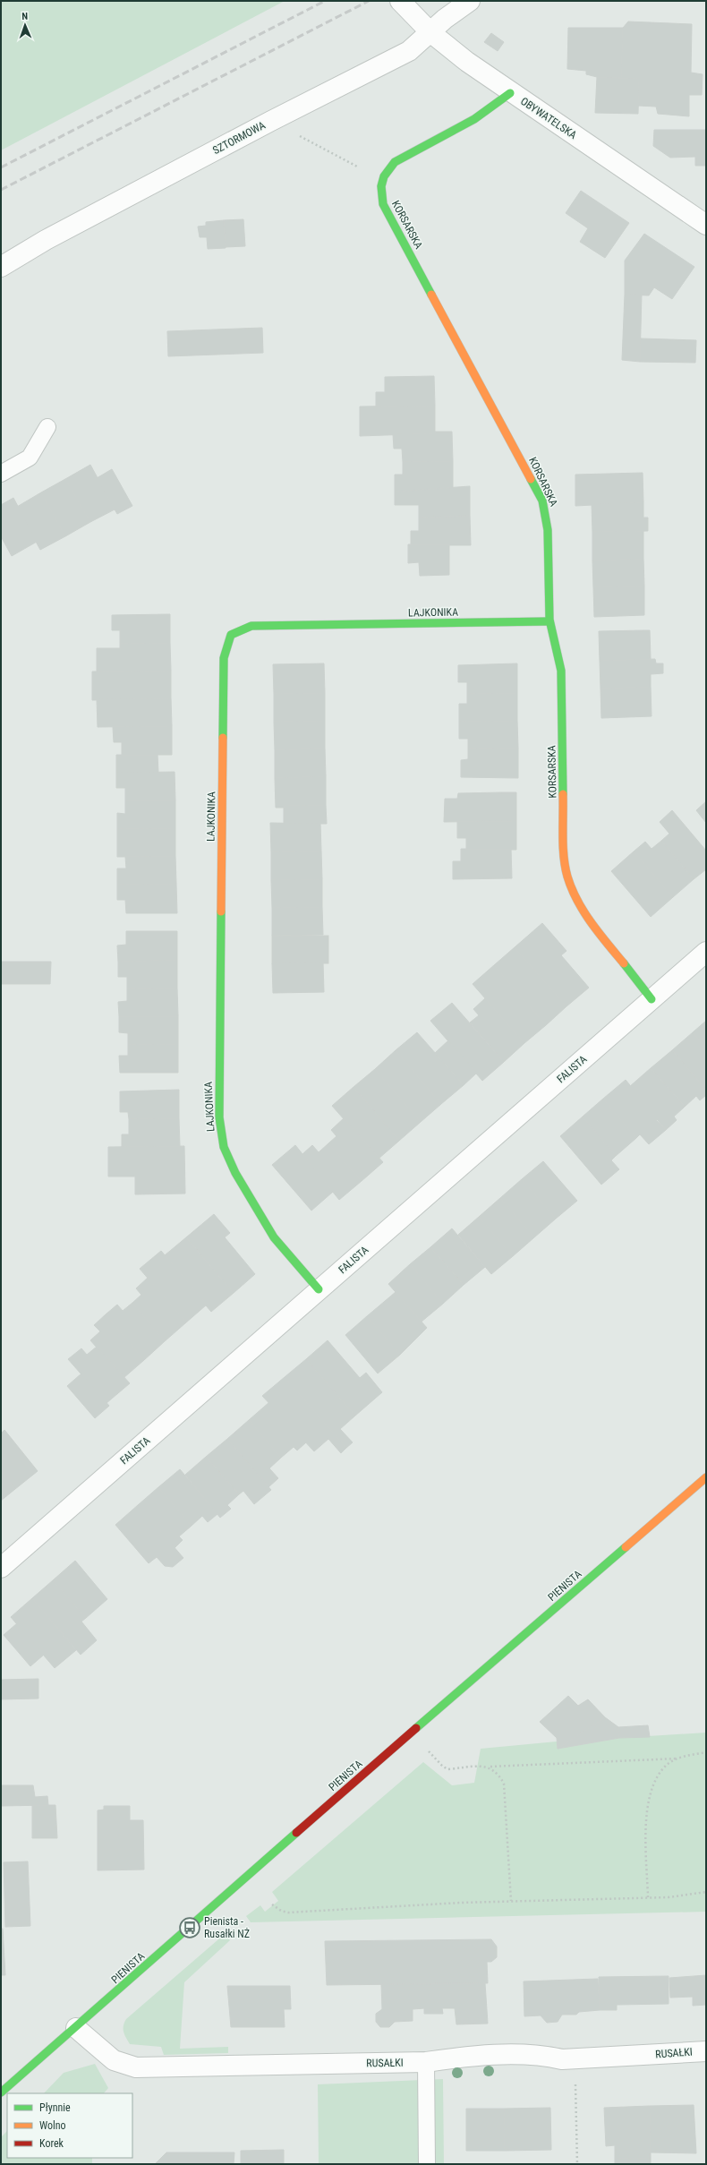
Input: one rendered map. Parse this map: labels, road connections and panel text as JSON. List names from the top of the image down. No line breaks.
{"streets":{"street":["OBYWATELSKA","SZTORMOWA","KORSARSKA","LAJKONIKA","FALISTA","PIENISTA","RUSAŁKI"]},"crossings":[["OBYWATELSKA","SZTORMOWA"],["KORSARSKA","LAJKONIKA"],["KORSARSKA","FALISTA"],["LAJKONIKA","FALISTA"],["PIENISTA","RUSAŁKI"]],"places":{"bus stop":["Pienista - Rusałki NŻ"]},"legend":["Płynnie","Wolno","Korek"],"north":"top"}
